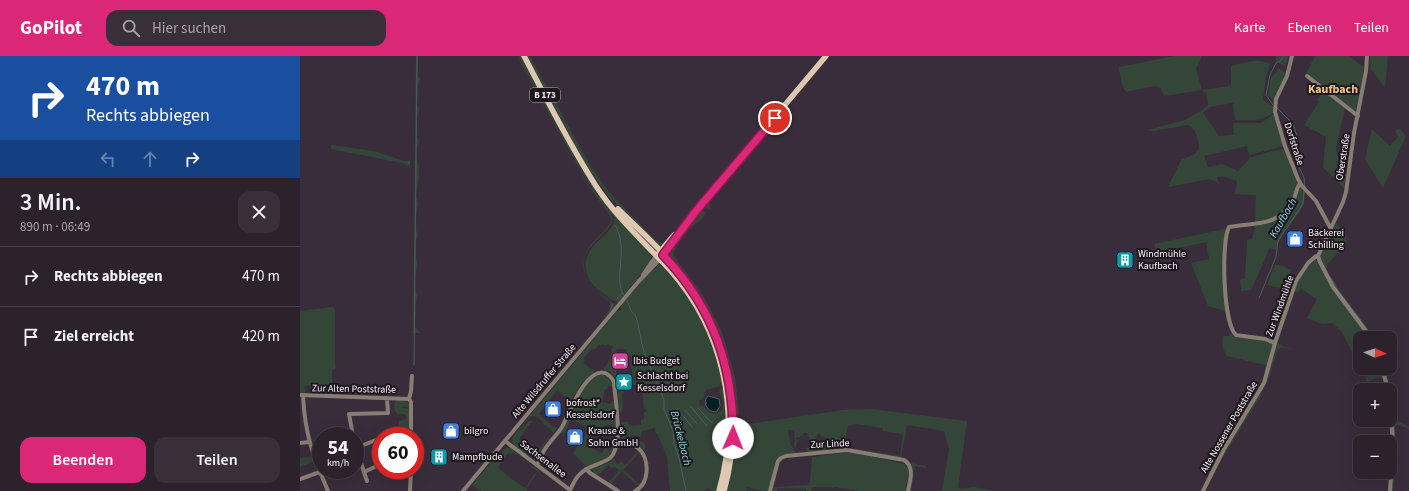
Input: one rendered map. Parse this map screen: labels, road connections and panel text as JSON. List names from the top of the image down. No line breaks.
{"streets":{"main road":["B 173"],"street":["Dorfstraße","Oberstraße","Zur Windmühle","Alte Wilsdruffer Straße","Zur Alten Poststraße","Alte Nossener Poststraße","Zur Linde","Sachsenallee"]},"crossings":[["B 173","Alte Wilsdruffer Straße"],["Dorfstraße","Oberstraße"],["Dorfstraße","Zur Windmühle"],["Oberstraße","Zur Windmühle"],["Zur Windmühle","Alte Nossener Poststraße"],["Alte Wilsdruffer Straße","Sachsenallee"]],"districts":["Kaufbach"],"water":["Kaufbach","Brückelbach"],"places":{"shop":["Bäckerei Schilling","bofrost* Kesselsdorf","bilgro","Krause & Sohn GmbH"],"building":["Windmühle Kaufbach","Mampfbude"],"hotel":["Ibis Budget"],"place":["Schlacht bei Kesselsdorf"]},"north":"right","page":{"header":"GoPilot","search":"Hier suchen","nav":["Karte","Ebenen","Teilen"],"turn":["470 m","Rechts abbiegen"],"heading":["3 Min.","890 m · 06:49"],"list":[{"name":"Rechts abbiegen","value":"470 m"},{"name":"Ziel erreicht","value":"420 m"}],"map_buttons":["+","−"],"speed":"54 km/h","limit":"60","buttons":["Beenden","Teilen"]}}
